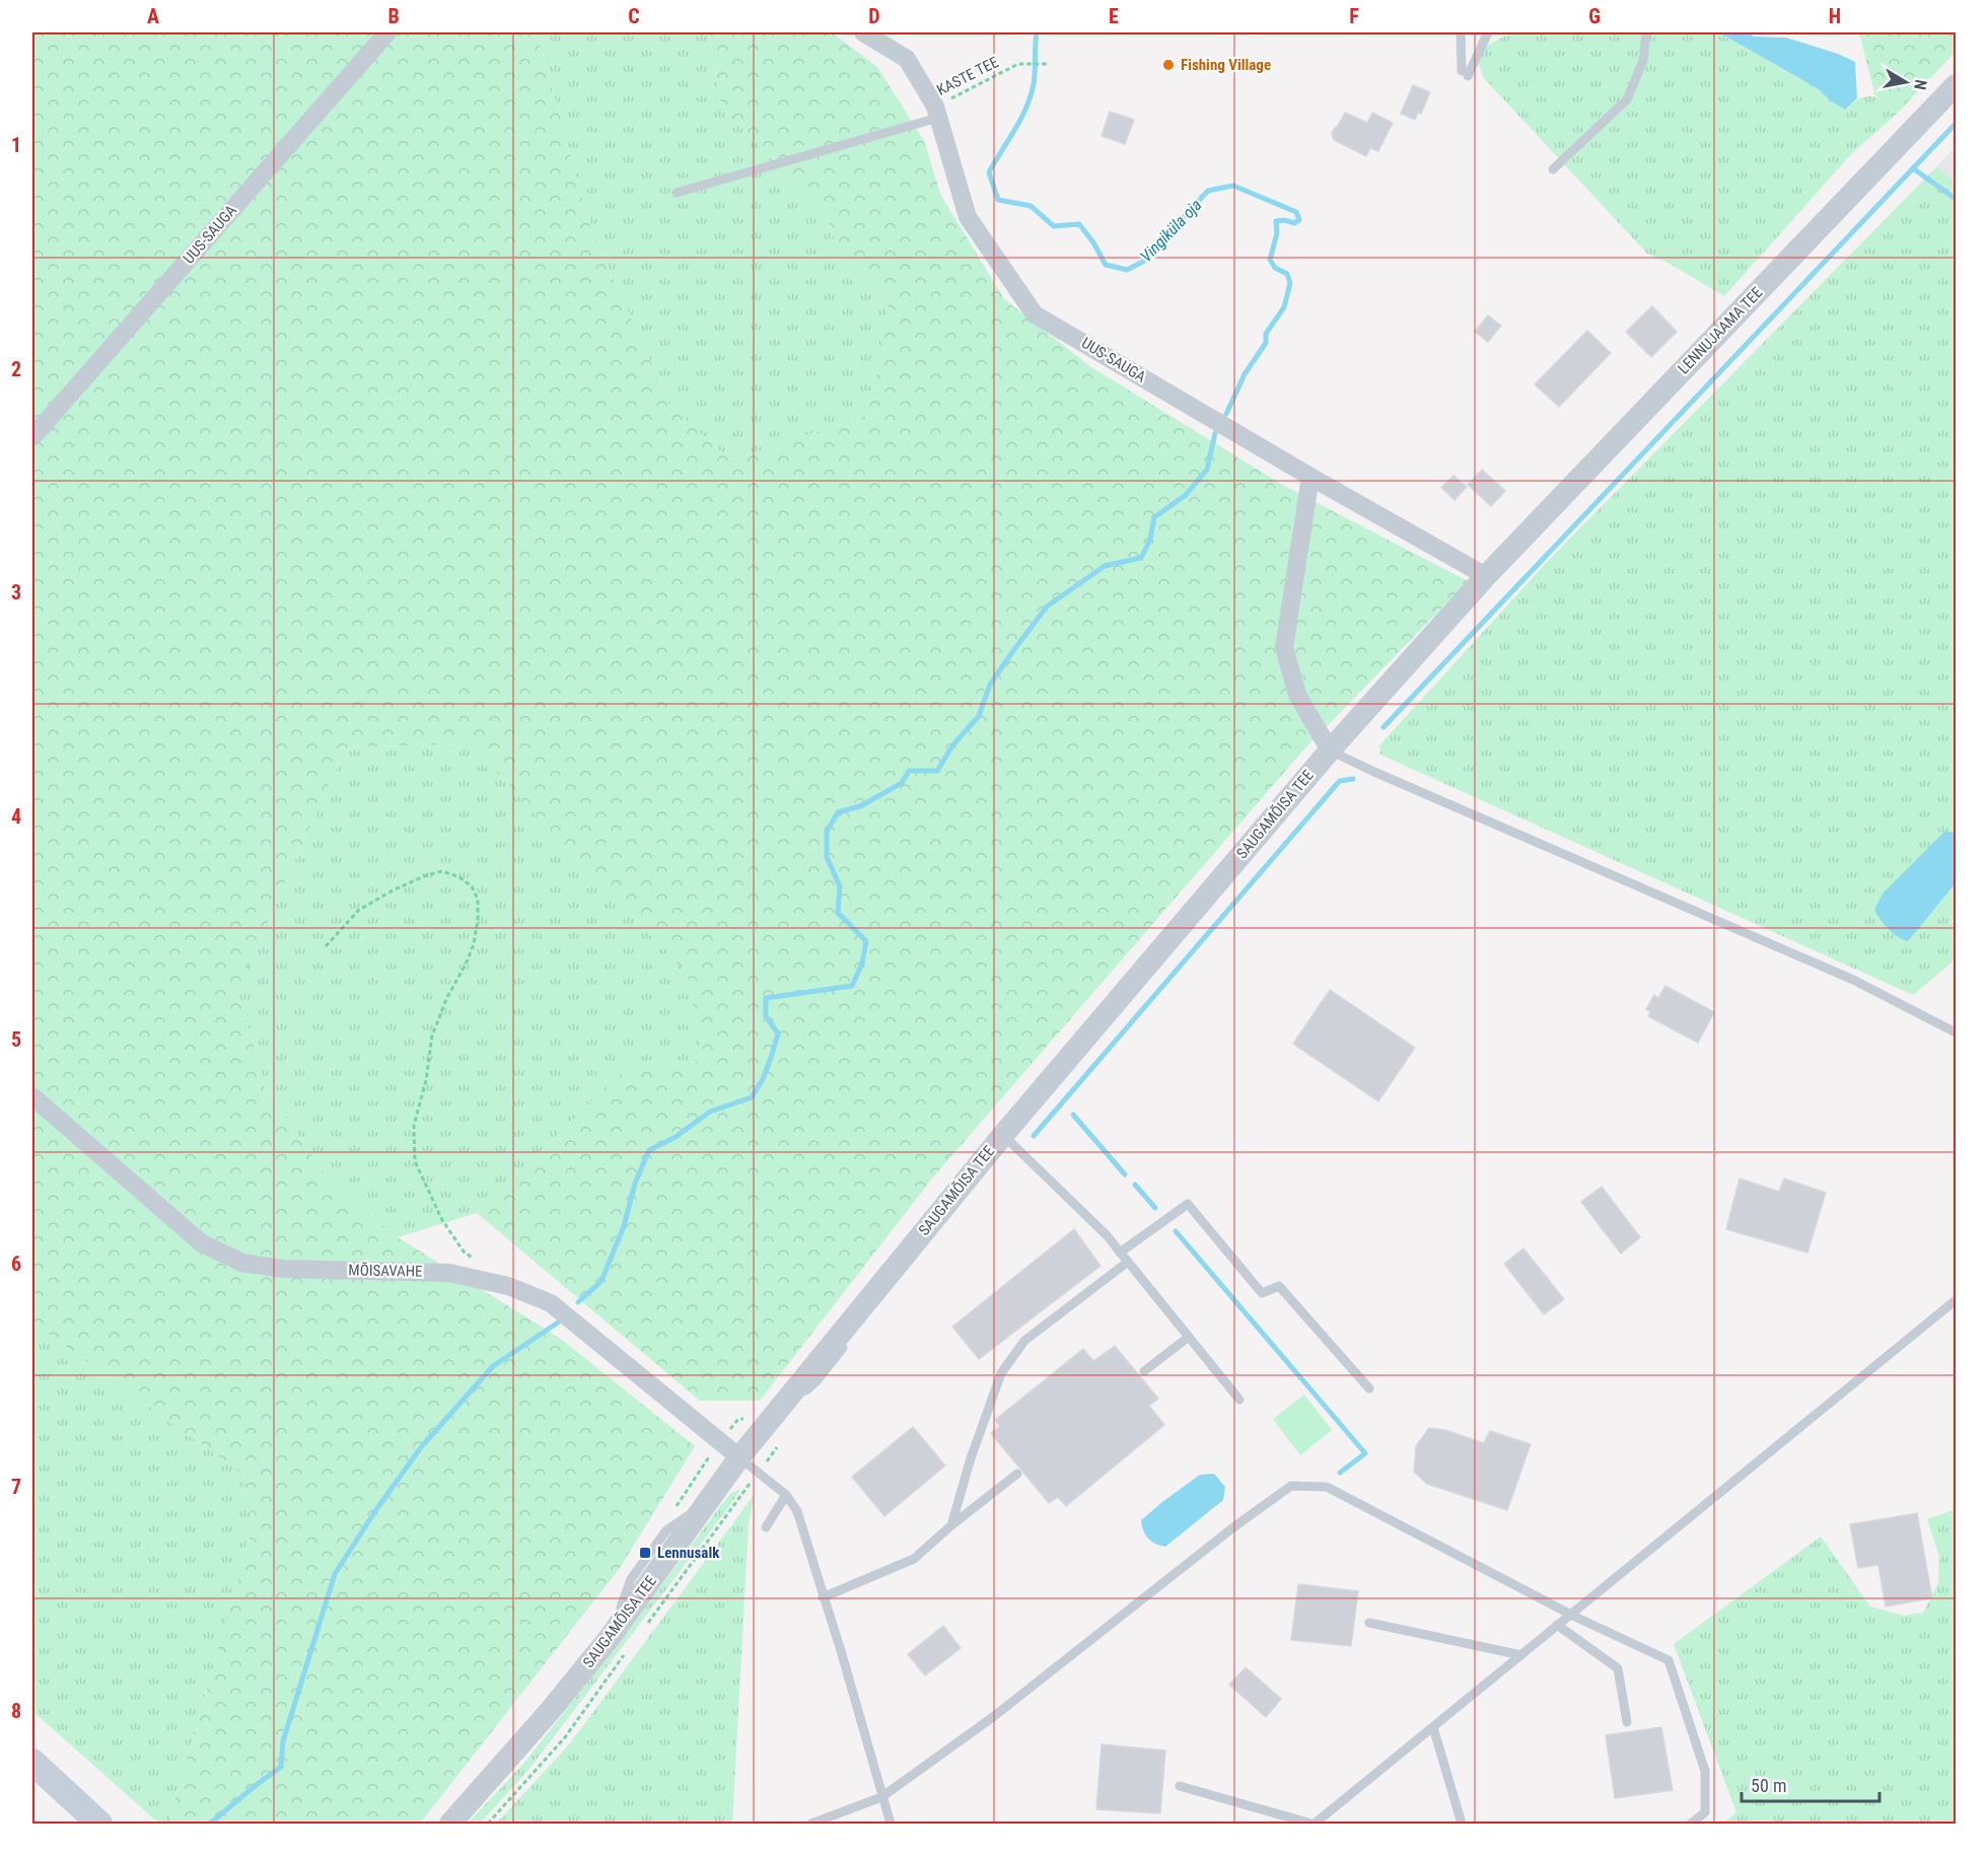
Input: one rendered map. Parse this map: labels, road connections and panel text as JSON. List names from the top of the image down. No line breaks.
{"streets":{"street":["UUS-SAUGA","LENNUJAAMA TEE","SAUGAMÕISA TEE","MÕISAVAHE"],"path":["KASTE TEE"]},"crossings":[["KASTE TEE","UUS-SAUGA"],["UUS-SAUGA","LENNUJAAMA TEE"],["UUS-SAUGA","SAUGAMÕISA TEE"],["LENNUJAAMA TEE","SAUGAMÕISA TEE"],["SAUGAMÕISA TEE","MÕISAVAHE"]],"water":["Vingiküla oja"],"places":{"other":["Fishing Village"],"transit":["Lennusalk"]},"scale_bar":"50 m","north":"right","grid":{"columns":["A","B","C","D","E","F","G","H"],"rows":["1","2","3","4","5","6","7","8"]}}
